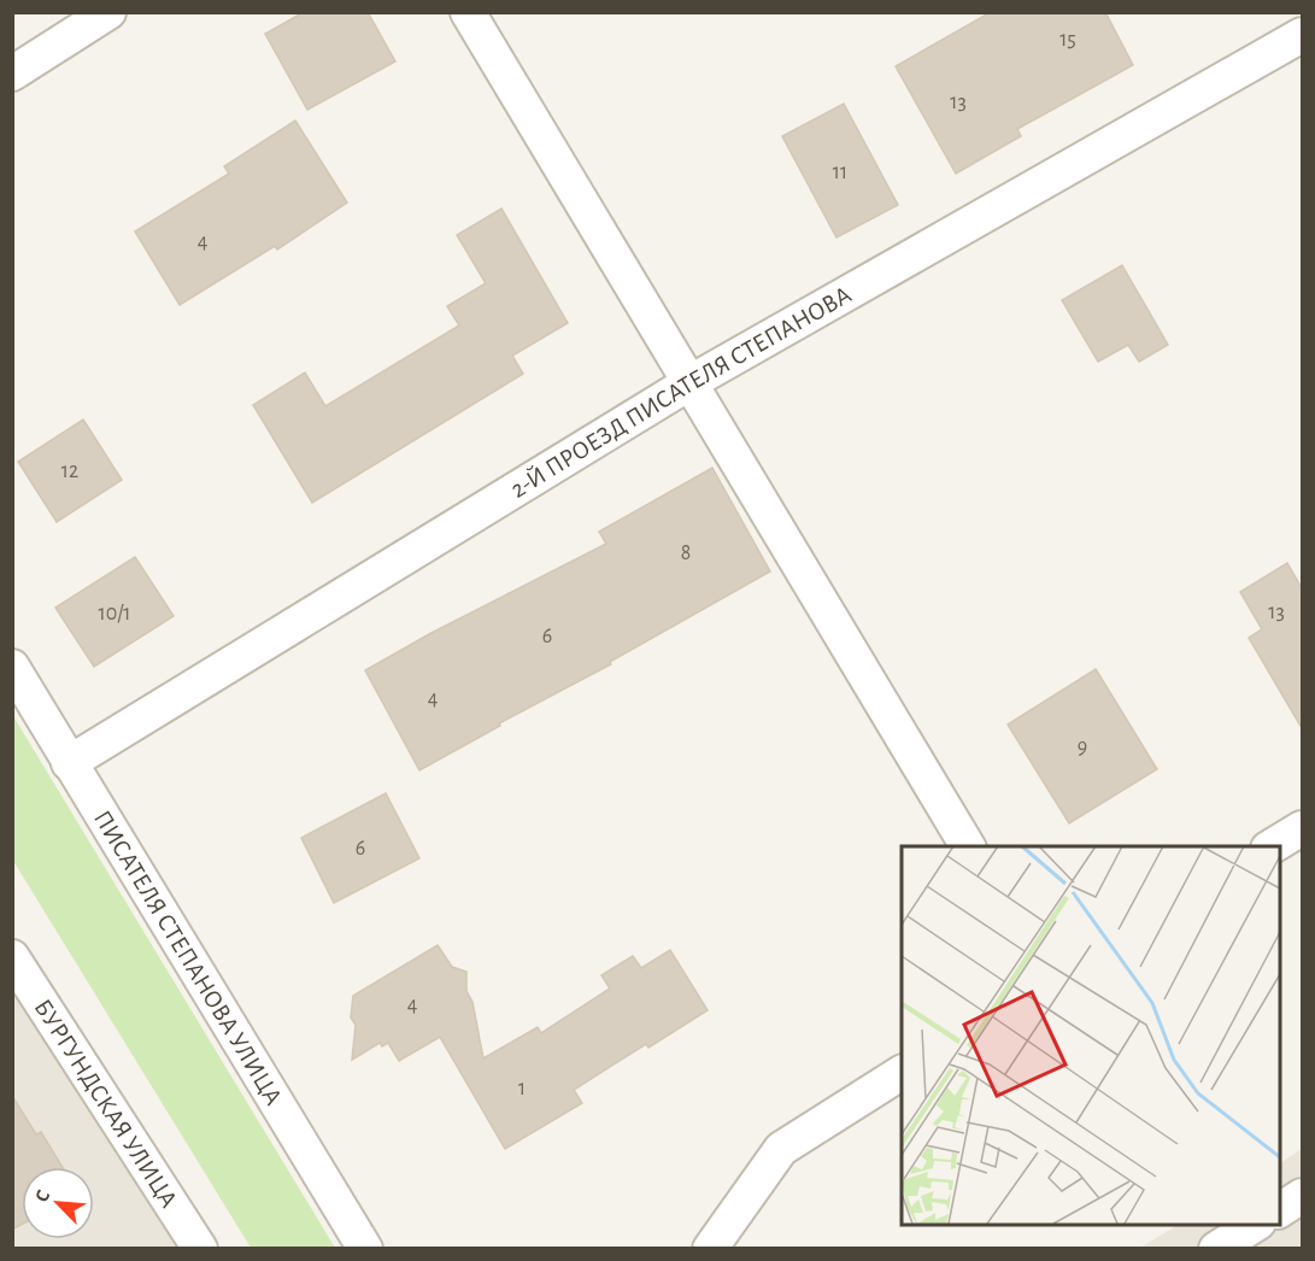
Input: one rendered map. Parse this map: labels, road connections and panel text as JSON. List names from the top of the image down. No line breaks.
{"streets":{"street":["2-Й ПРОЕЗД ПИСАТЕЛЯ СТЕПАНОВА","ПИСАТЕЛЯ СТЕПАНОВА УЛИЦА","БУРГУНДСКАЯ УЛИЦА"]},"crossings":[["2-Й ПРОЕЗД ПИСАТЕЛЯ СТЕПАНОВА","ПИСАТЕЛЯ СТЕПАНОВА УЛИЦА"]],"house_numbers":["15","13","11","4","12","8","13","10/1","6","4","9","6","4","1"],"north":"top left"}
